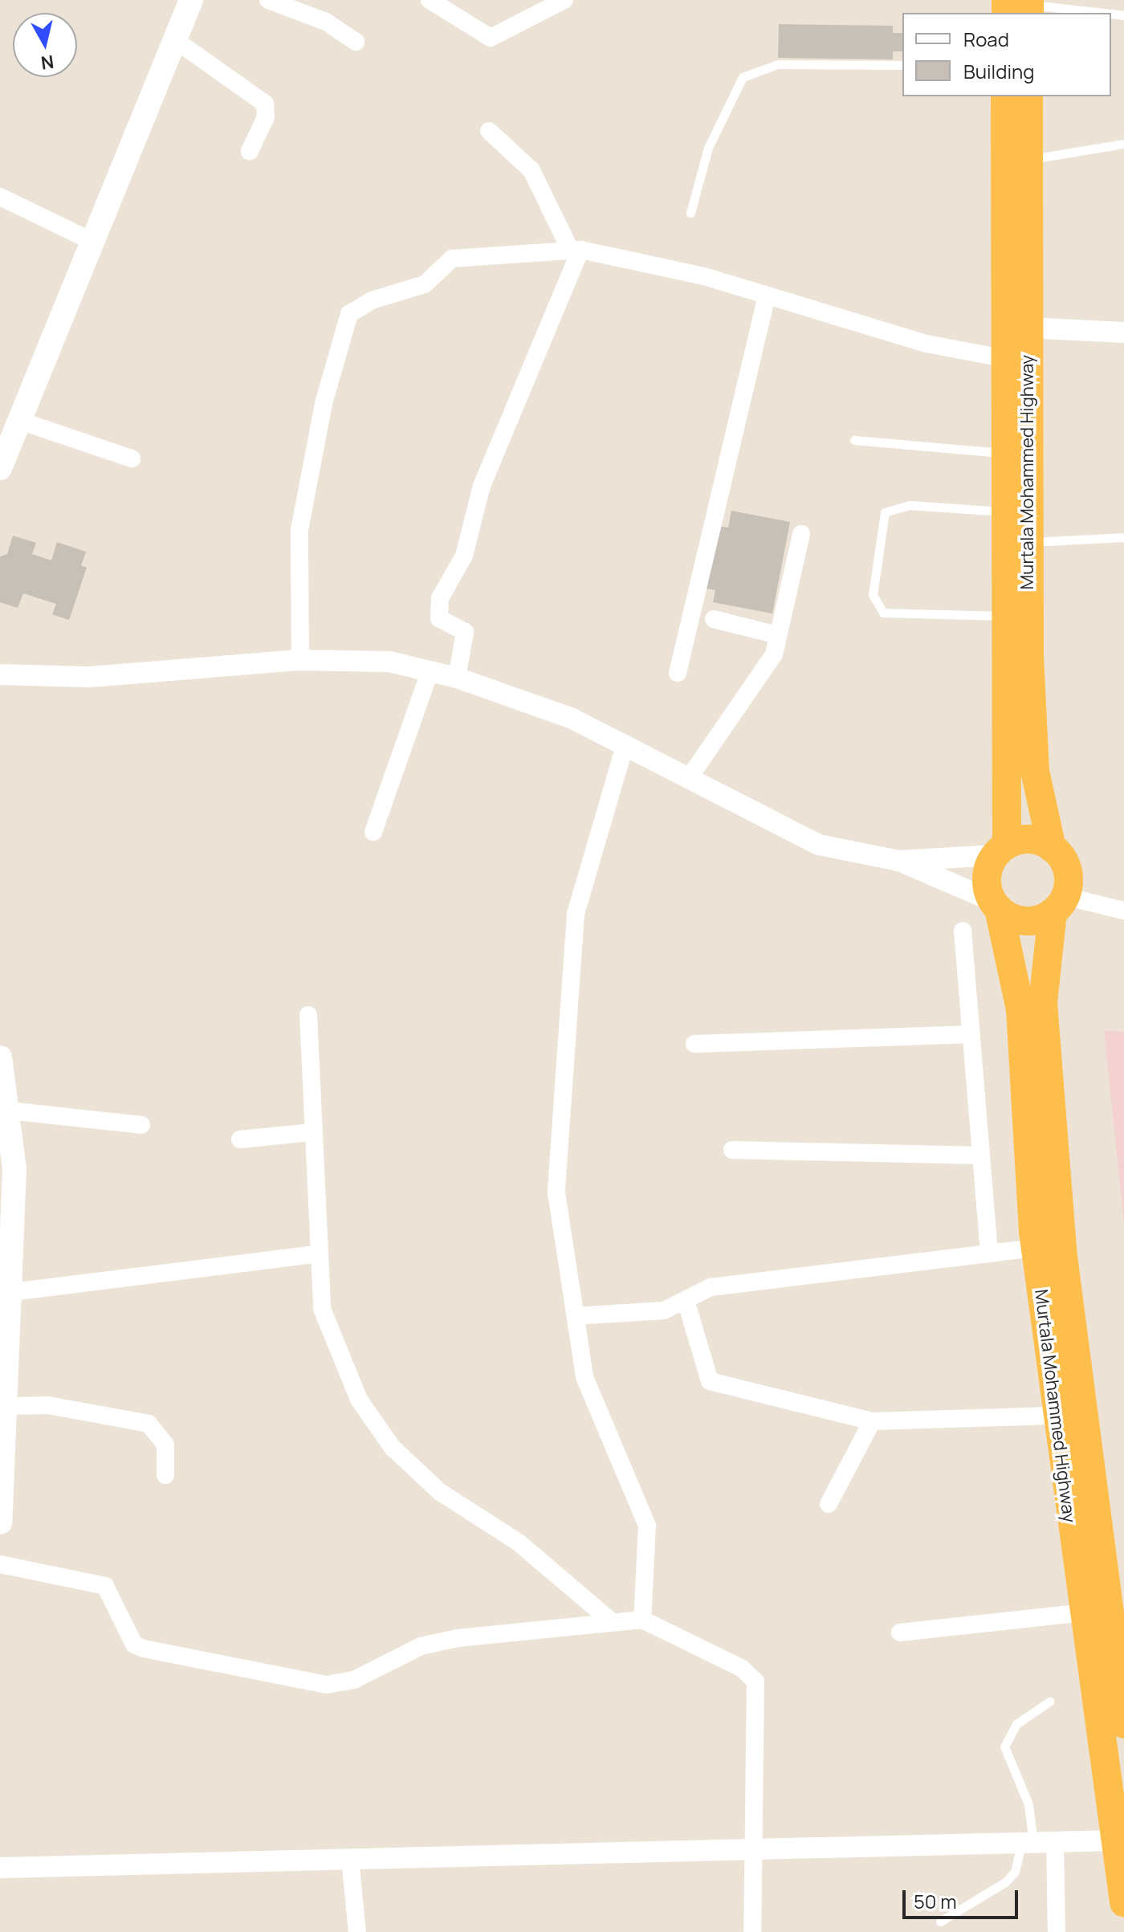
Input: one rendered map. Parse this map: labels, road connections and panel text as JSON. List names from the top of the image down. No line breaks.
{"streets":{"highway":["Murtala Mohammed Highway"]},"legend":["Road","Building"],"scale_bar":"50 m","north":"bottom"}
